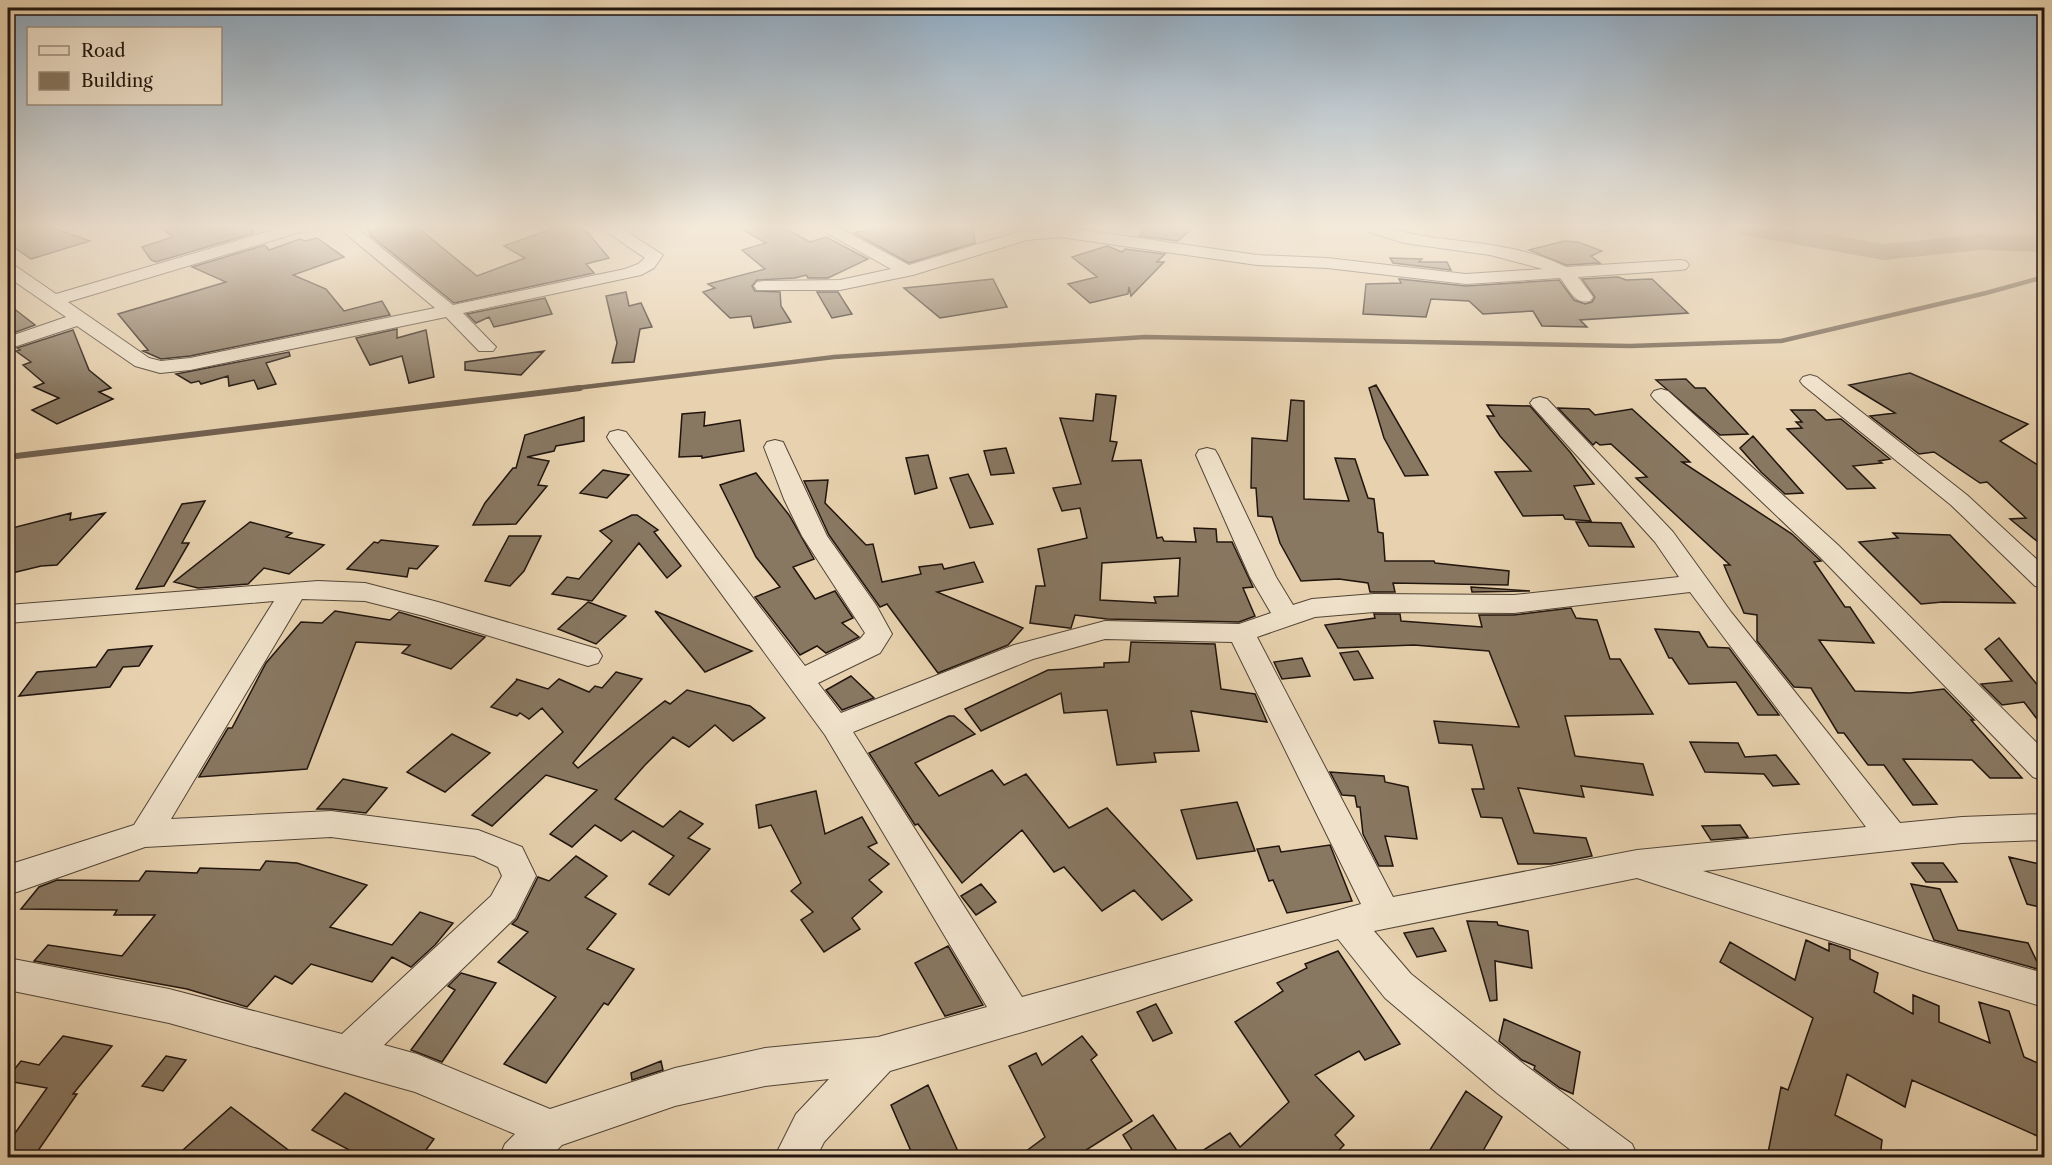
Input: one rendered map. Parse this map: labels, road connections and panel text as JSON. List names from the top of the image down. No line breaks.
{"legend":["Road","Building"]}
